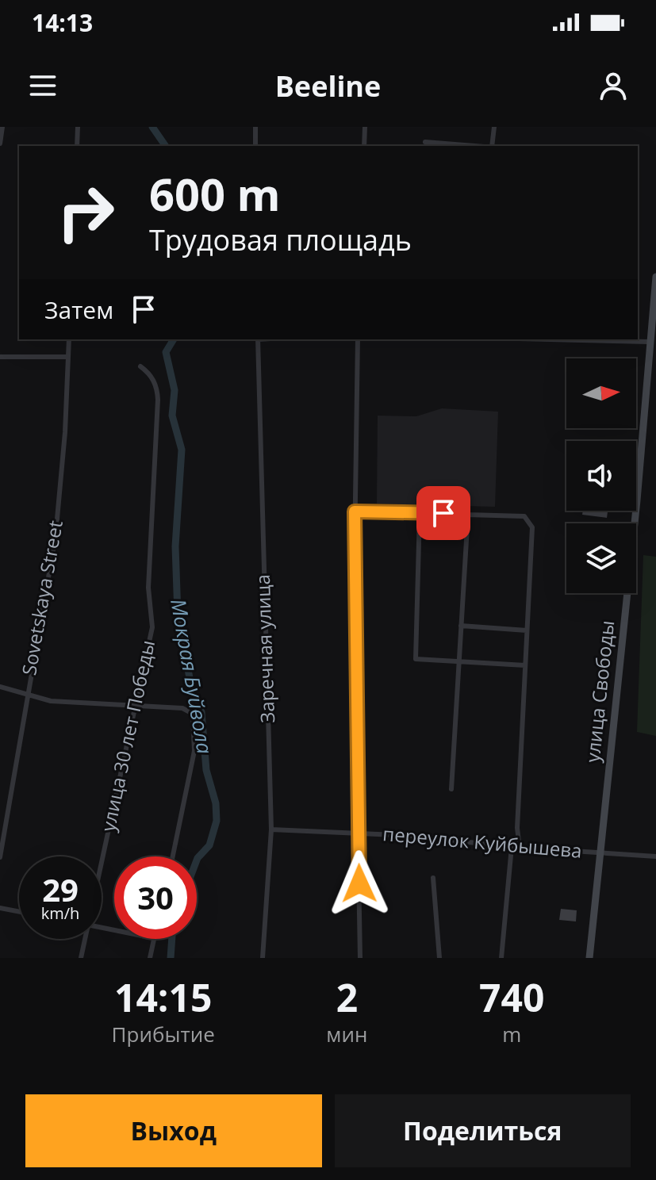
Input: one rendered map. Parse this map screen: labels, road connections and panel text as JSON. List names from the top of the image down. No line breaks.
{"streets":{"main road":["улица Свободы"],"street":["Sovetskaya Street","Заречная улица","улица 30 лет Победы","переулок Куйбышева"]},"crossings":[["Заречная улица","переулок Куйбышева"],["улица Свободы","переулок Куйбышева"]],"water":["Мокрая Буйвола"],"north":"right","page":{"status":"14:13","header":"Beeline","turn":["600 m","Трудовая площадь"],"then":"Затем","speed":"29 km/h","limit":"30","eta":["14:15","Прибытие","2","мин","740","m"],"buttons":["Выход","Поделиться"]}}
